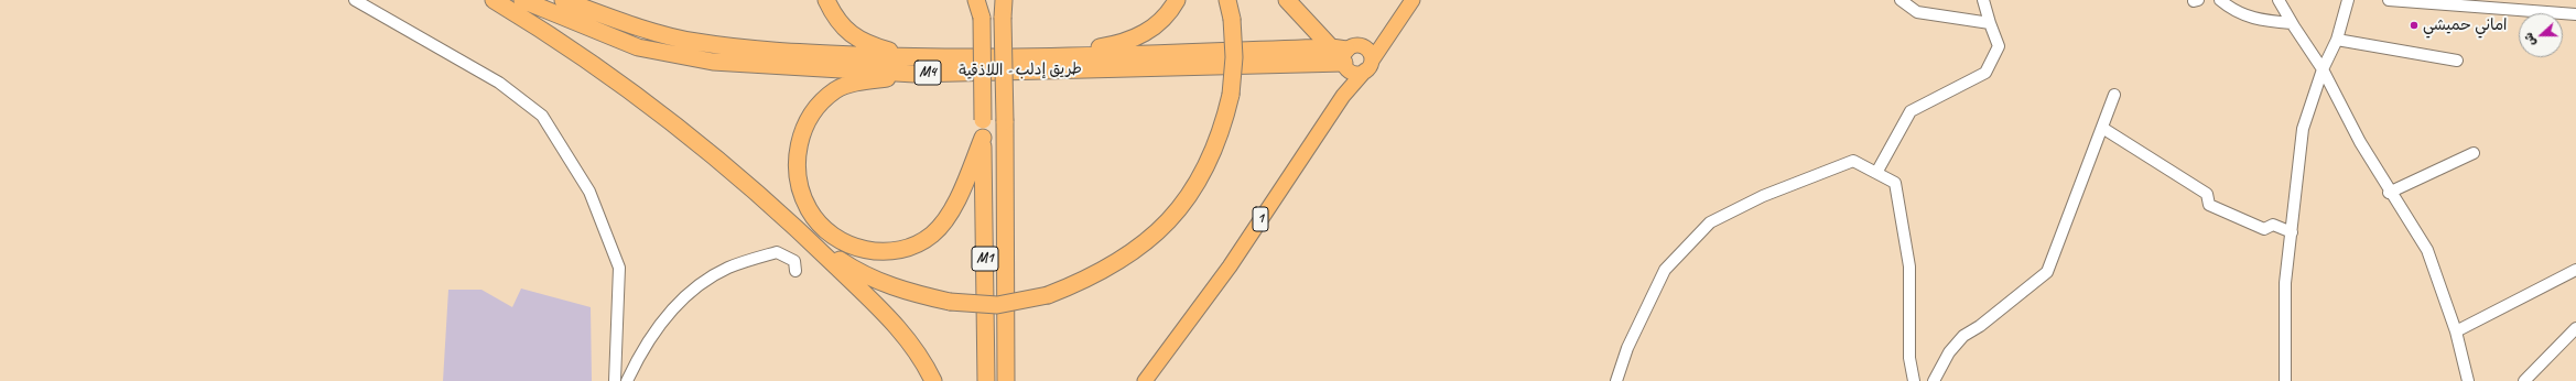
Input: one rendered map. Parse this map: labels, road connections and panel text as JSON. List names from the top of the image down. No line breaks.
{"streets":{"highway":["طريق إدلب - اللاذقية","M4","M1"],"main road":["1"]},"crossings":[["طريق إدلب - اللاذقية","1"]],"places":["اماني حميشي"],"north":"left"}
